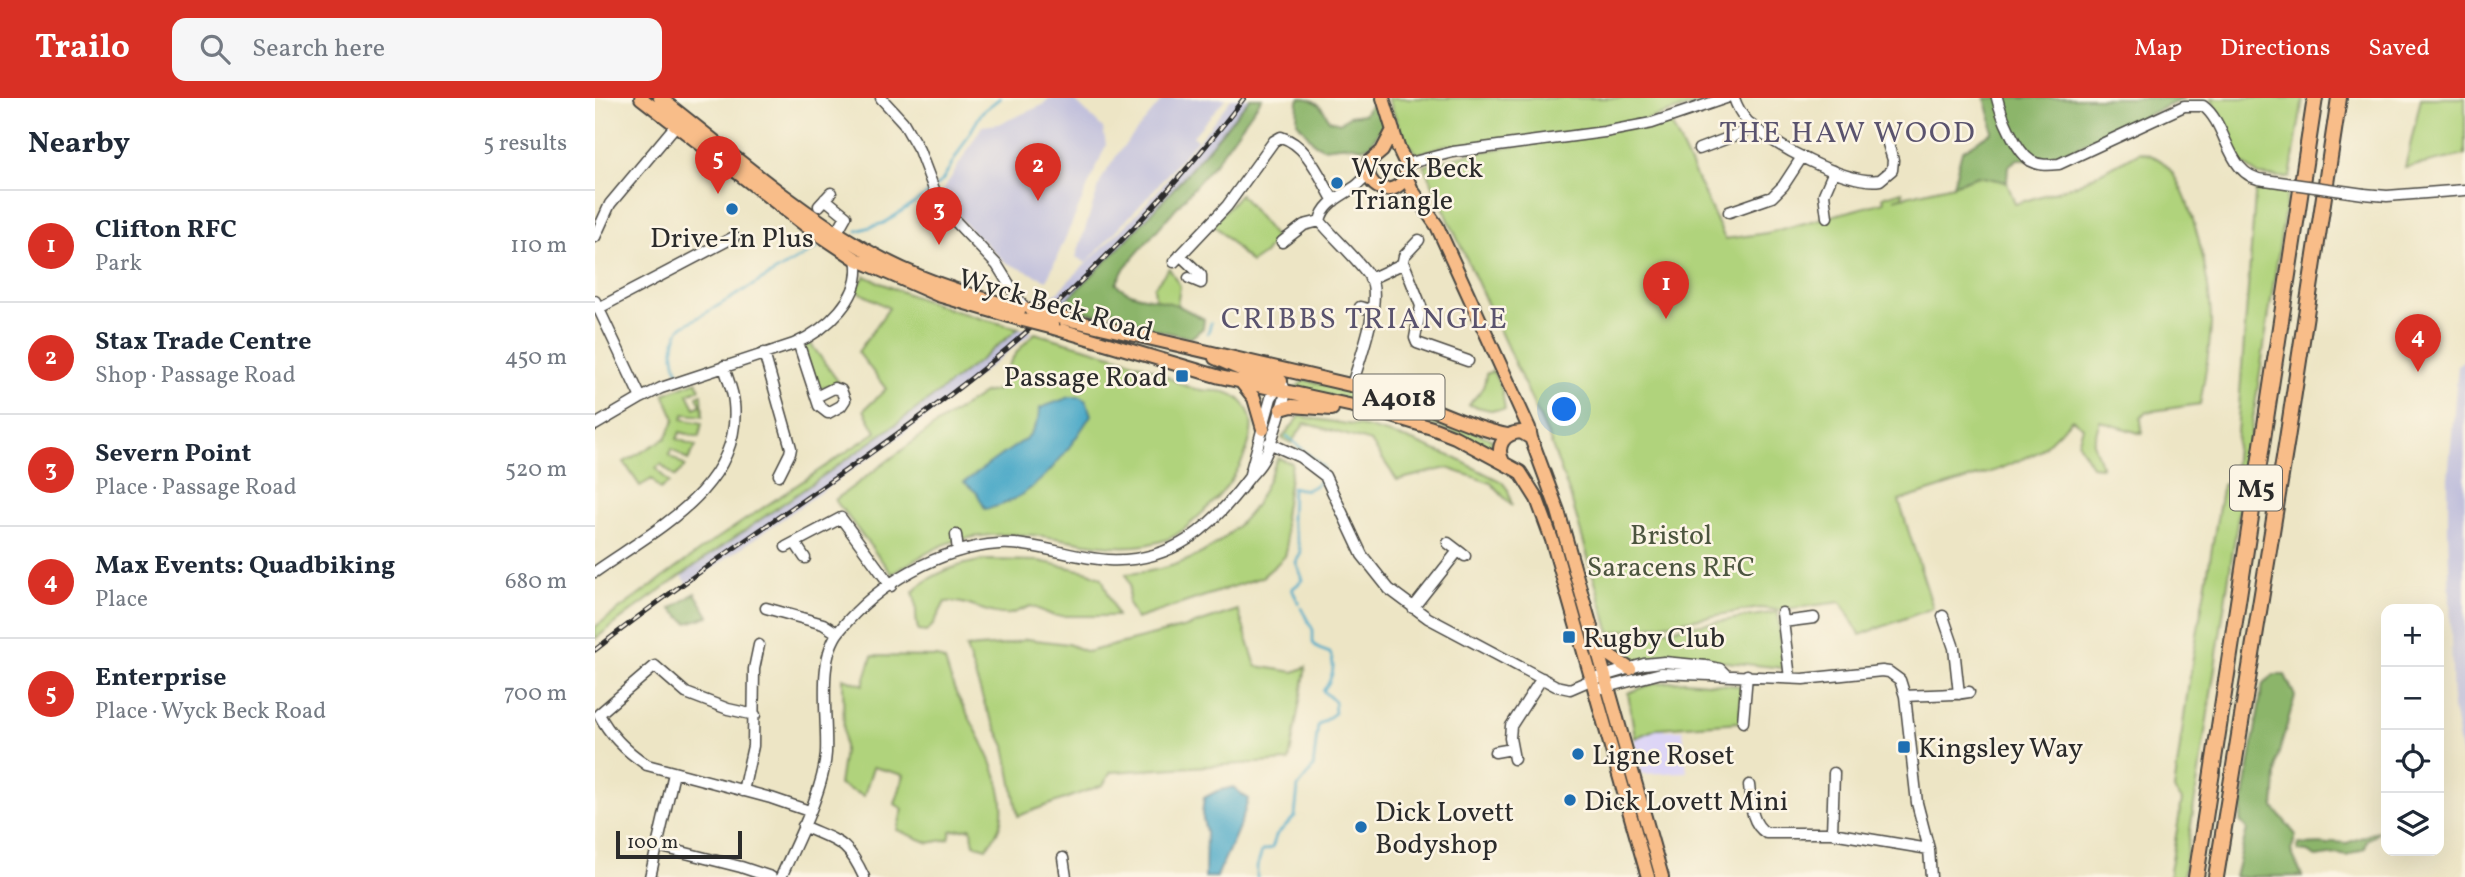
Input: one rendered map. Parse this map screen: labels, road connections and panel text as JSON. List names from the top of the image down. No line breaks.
{"streets":{"highway":["M5"],"main road":["Wyck Beck Road","A4018"]},"districts":["THE HAW WOOD","CRIBBS TRIANGLE"],"parks":["Bristol Saracens RFC"],"places":{"other":["Wyck Beck Triangle","Drive-In Plus","Ligne Roset","Dick Lovett Mini","Dick Lovett Bodyshop"],"transit":["Passage Road","Rugby Club","Kingsley Way"]},"scale_bar":"100 m","page":{"header":"Trailo","search":"Search here","nav":["Map","Directions","Saved"],"heading":["Nearby","5 results"],"pins":["5","2","3","1","4"],"list":[{"mark":"1","name":"Clifton RFC","note":"Park","value":"110 m"},{"mark":"2","name":"Stax Trade Centre","note":"Shop · Passage Road","value":"450 m"},{"mark":"3","name":"Severn Point","note":"Place · Passage Road","value":"520 m"},{"mark":"4","name":"Max Events: Quadbiking","note":"Place","value":"680 m"},{"mark":"5","name":"Enterprise","note":"Place · Wyck Beck Road","value":"700 m"}],"map_buttons":["+","−"],"scale":"100 m"}}
